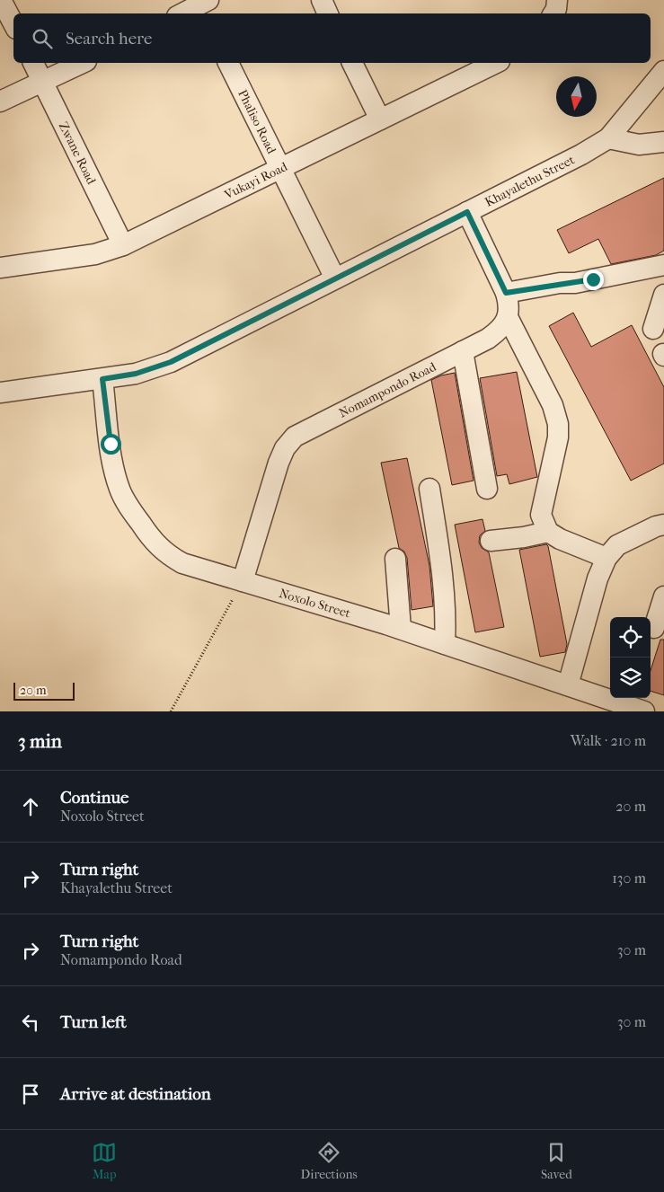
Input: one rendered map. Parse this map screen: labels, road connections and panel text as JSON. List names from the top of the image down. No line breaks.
{"streets":{"street":["Phaliso Road","Zwane Road","Khayalethu Street","Vukayi Road","Nomampondo Road","Noxolo Street"]},"crossings":[["Phaliso Road","Khayalethu Street"],["Phaliso Road","Vukayi Road"],["Zwane Road","Vukayi Road"],["Khayalethu Street","Noxolo Street"],["Nomampondo Road","Noxolo Street"]],"scale_bar":"20 m","north":"bottom","page":{"search":"Search here","scale":"20 m","heading":["3 min","Walk · 210 m"],"list":[["Continue","Noxolo Street","20 m"],["Turn right","Khayalethu Street","130 m"],["Turn right","Nomampondo Road","30 m"],["Turn left","30 m"],"Arrive at destination"],"nav":["Map","Directions","Saved"]}}
